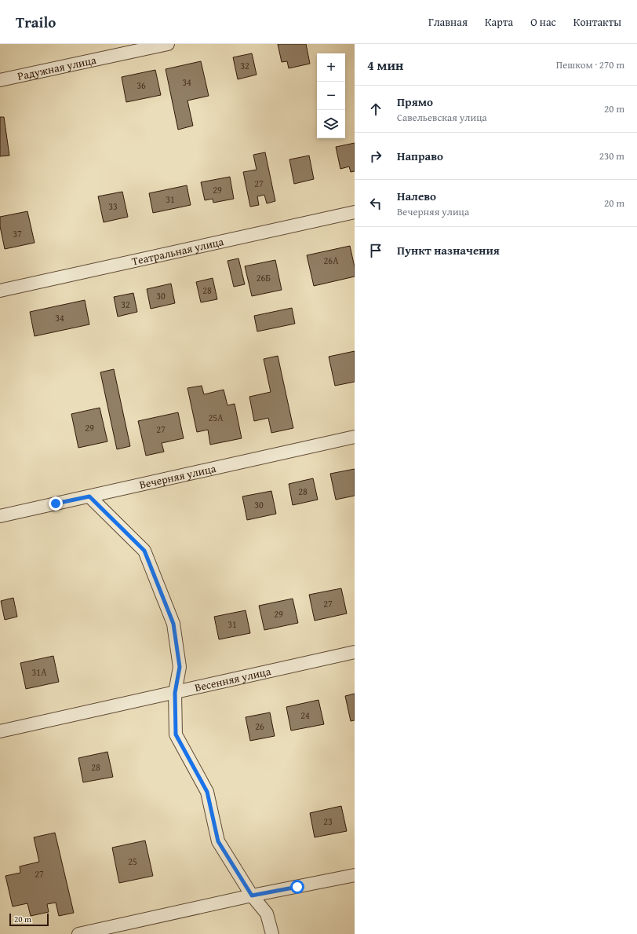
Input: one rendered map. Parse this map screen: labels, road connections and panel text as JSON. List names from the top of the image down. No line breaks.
{"streets":{"street":["Радужная улица","Театральная улица","Вечерняя улица","Весенняя улица"]},"house_numbers":["32","34","36","27","29","31","33","37","26А","26Б","28","30","32","34","25А","29","27","28","30","27","29","31","31А","24","26","28","23","25","27"],"scale_bar":"20 m","page":{"header":"Trailo","nav":["Главная","Карта","О нас","Контакты"],"heading":["4 мин","Пешком · 270 m"],"map_buttons":["+","−"],"list":[["Прямо","Савельевская улица","20 m"],["Направо","230 m"],["Налево","Вечерняя улица","20 m"],"Пункт назначения"],"scale":"20 m"}}
